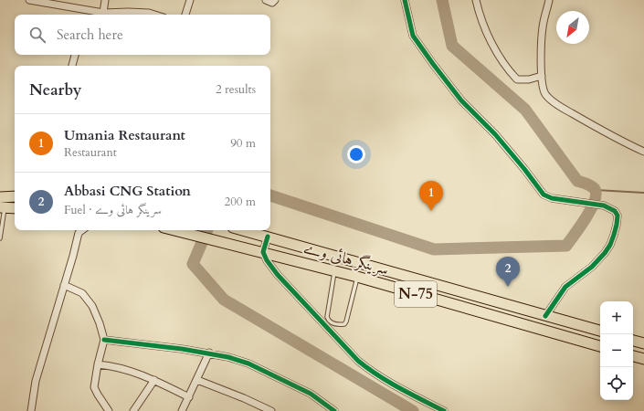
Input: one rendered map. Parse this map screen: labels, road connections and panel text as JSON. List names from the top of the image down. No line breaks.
{"streets":{"highway":["سرینگر ہائی وے","N-75"]},"north":"bottom left","page":{"search":"Search here","heading":["Nearby","2 results"],"list":[{"mark":"1","name":"Umania Restaurant","note":"Restaurant","value":"90 m"},{"mark":"2","name":"Abbasi CNG Station","note":"Fuel · سرینگر ہائی وے","value":"200 m"}],"pins":["1","2"],"map_buttons":["+","−"]}}
